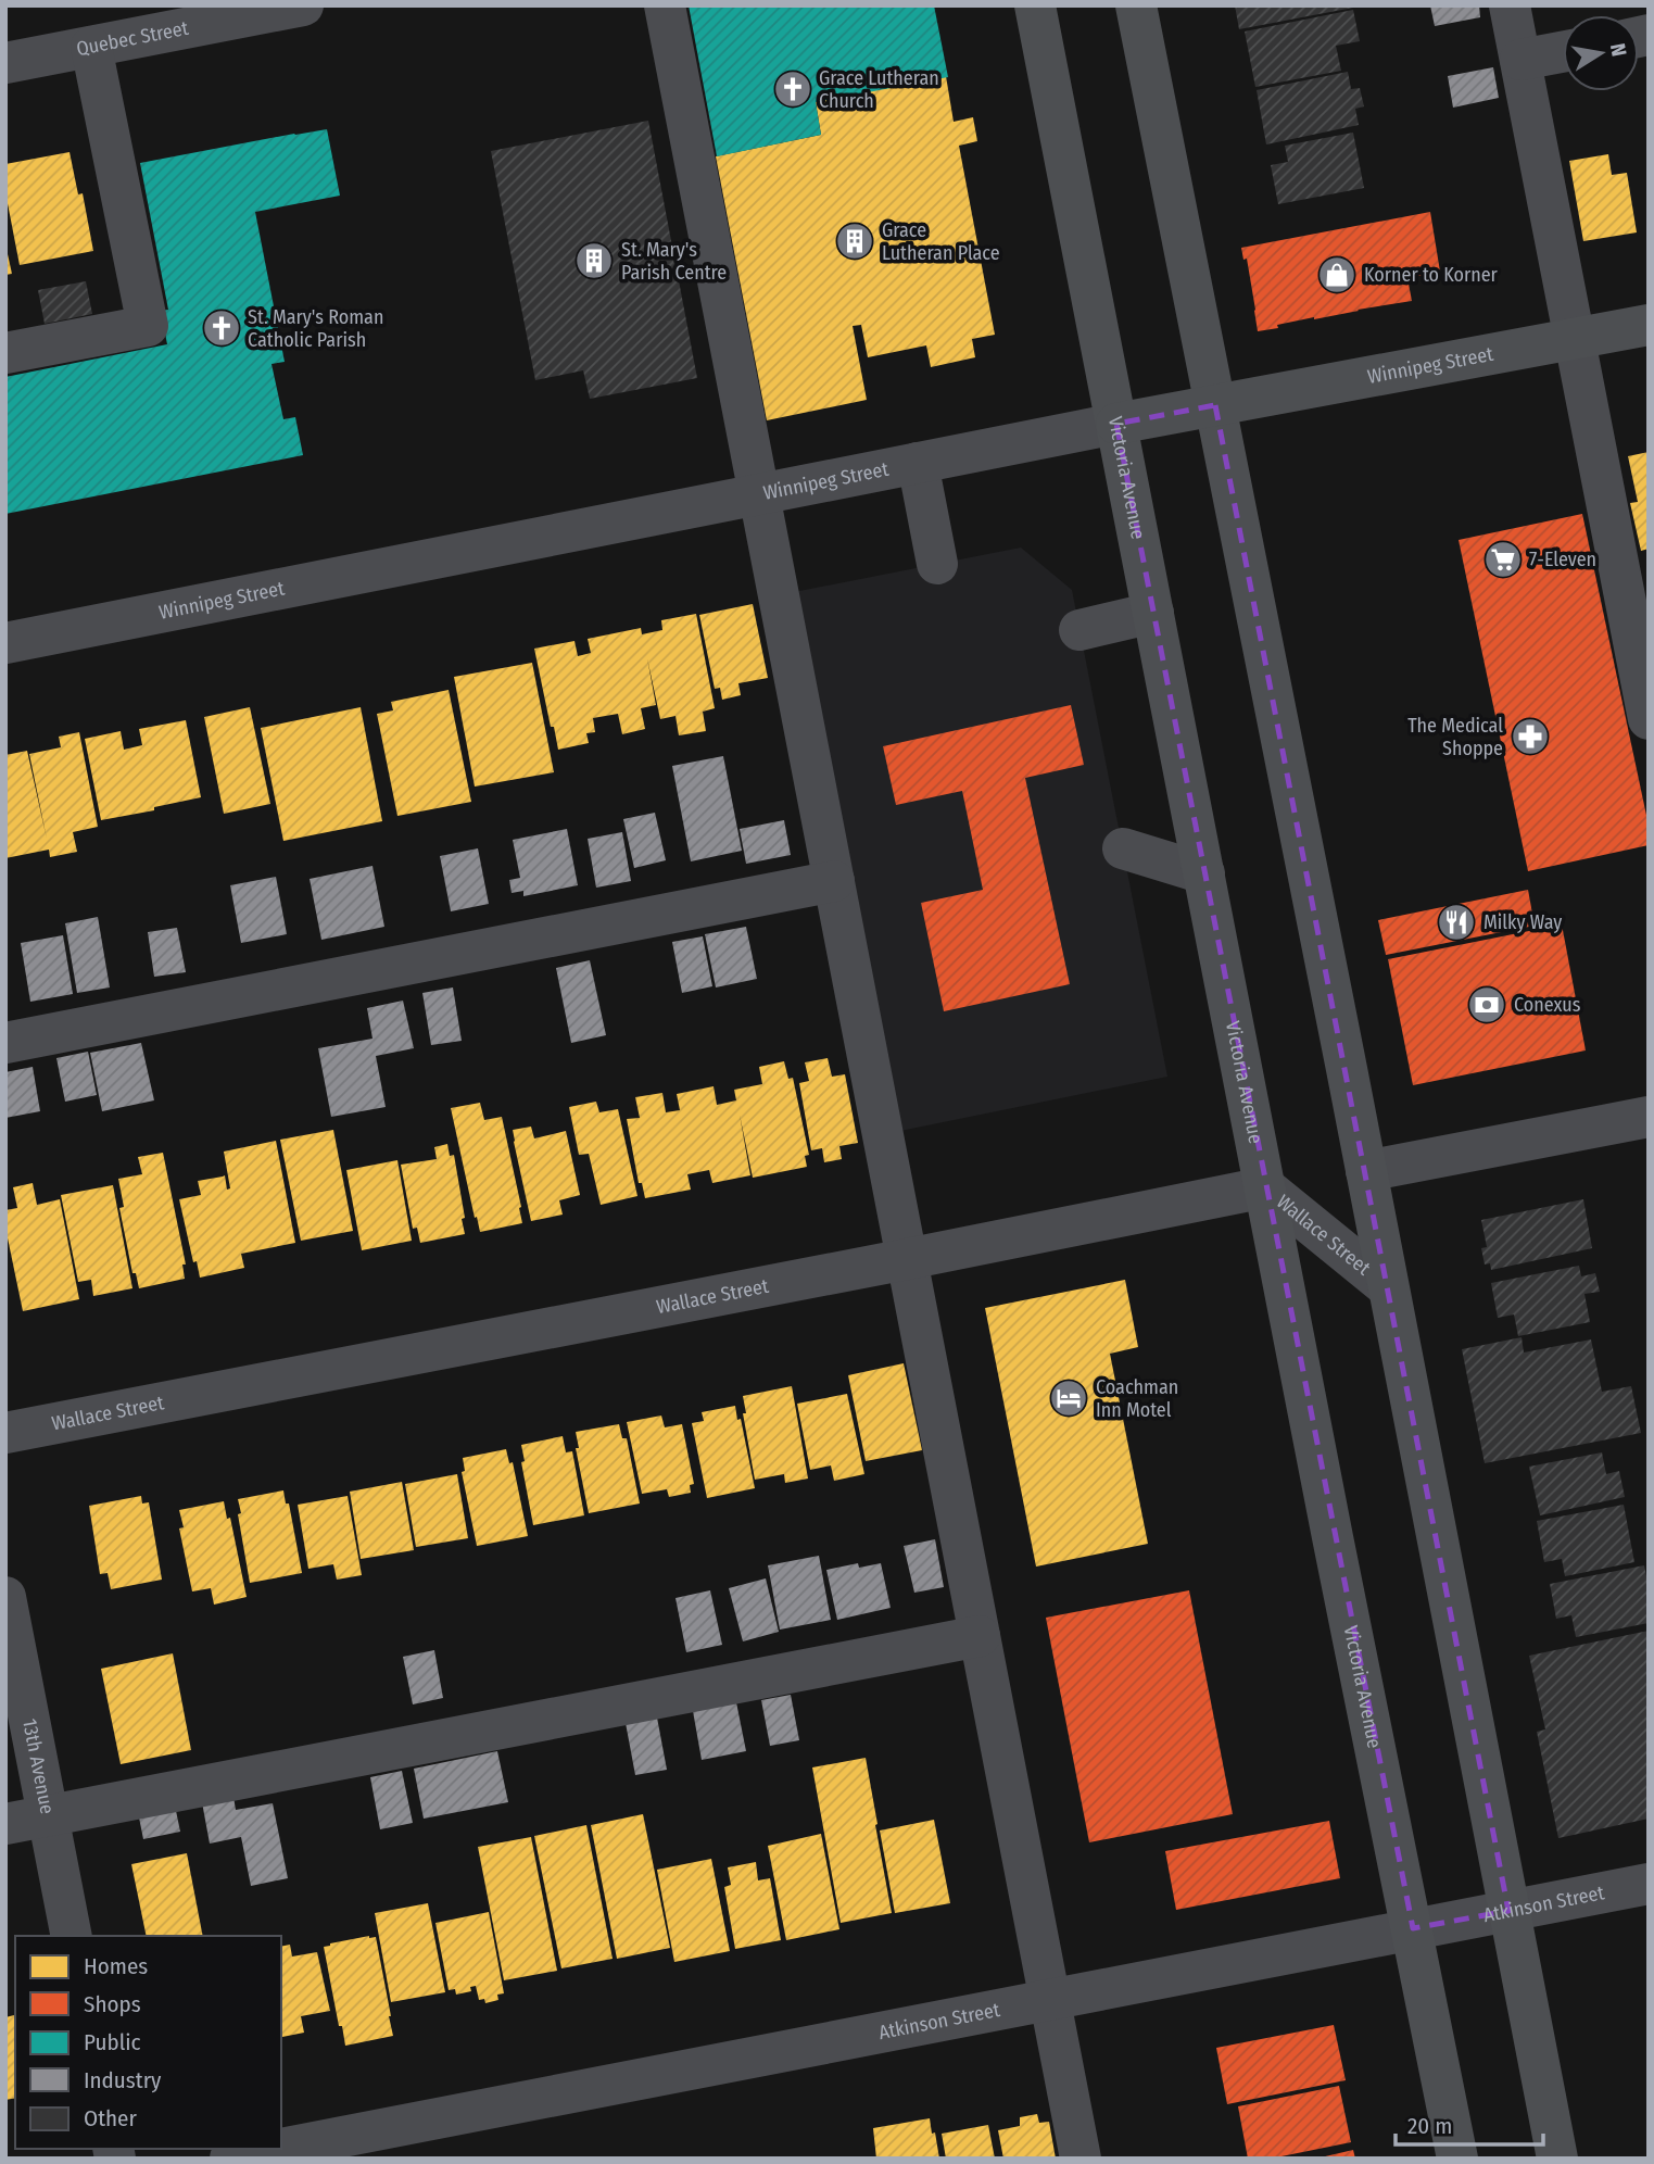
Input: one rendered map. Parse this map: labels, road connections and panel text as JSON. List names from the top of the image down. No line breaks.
{"streets":{"main road":["Winnipeg Street","Victoria Avenue"],"street":["Quebec Street","Wallace Street","13th Avenue","Atkinson Street"]},"crossings":[["Winnipeg Street","Victoria Avenue"],["Victoria Avenue","Wallace Street"],["Victoria Avenue","Atkinson Street"]],"places":{"church":["Grace Lutheran Church","St. Mary's Roman Catholic Parish"],"building":["Grace Lutheran Place","St. Mary's Parish Centre"],"shop":["Korner to Korner"],"supermarket":["7-Eleven"],"pharmacy":["The Medical Shoppe"],"restaurant":["Milky Way"],"bank":["Conexus"],"hotel":["Coachman Inn Motel"]},"legend":["Homes","Shops","Public","Industry","Other"],"scale_bar":"20 m","north":"right"}
